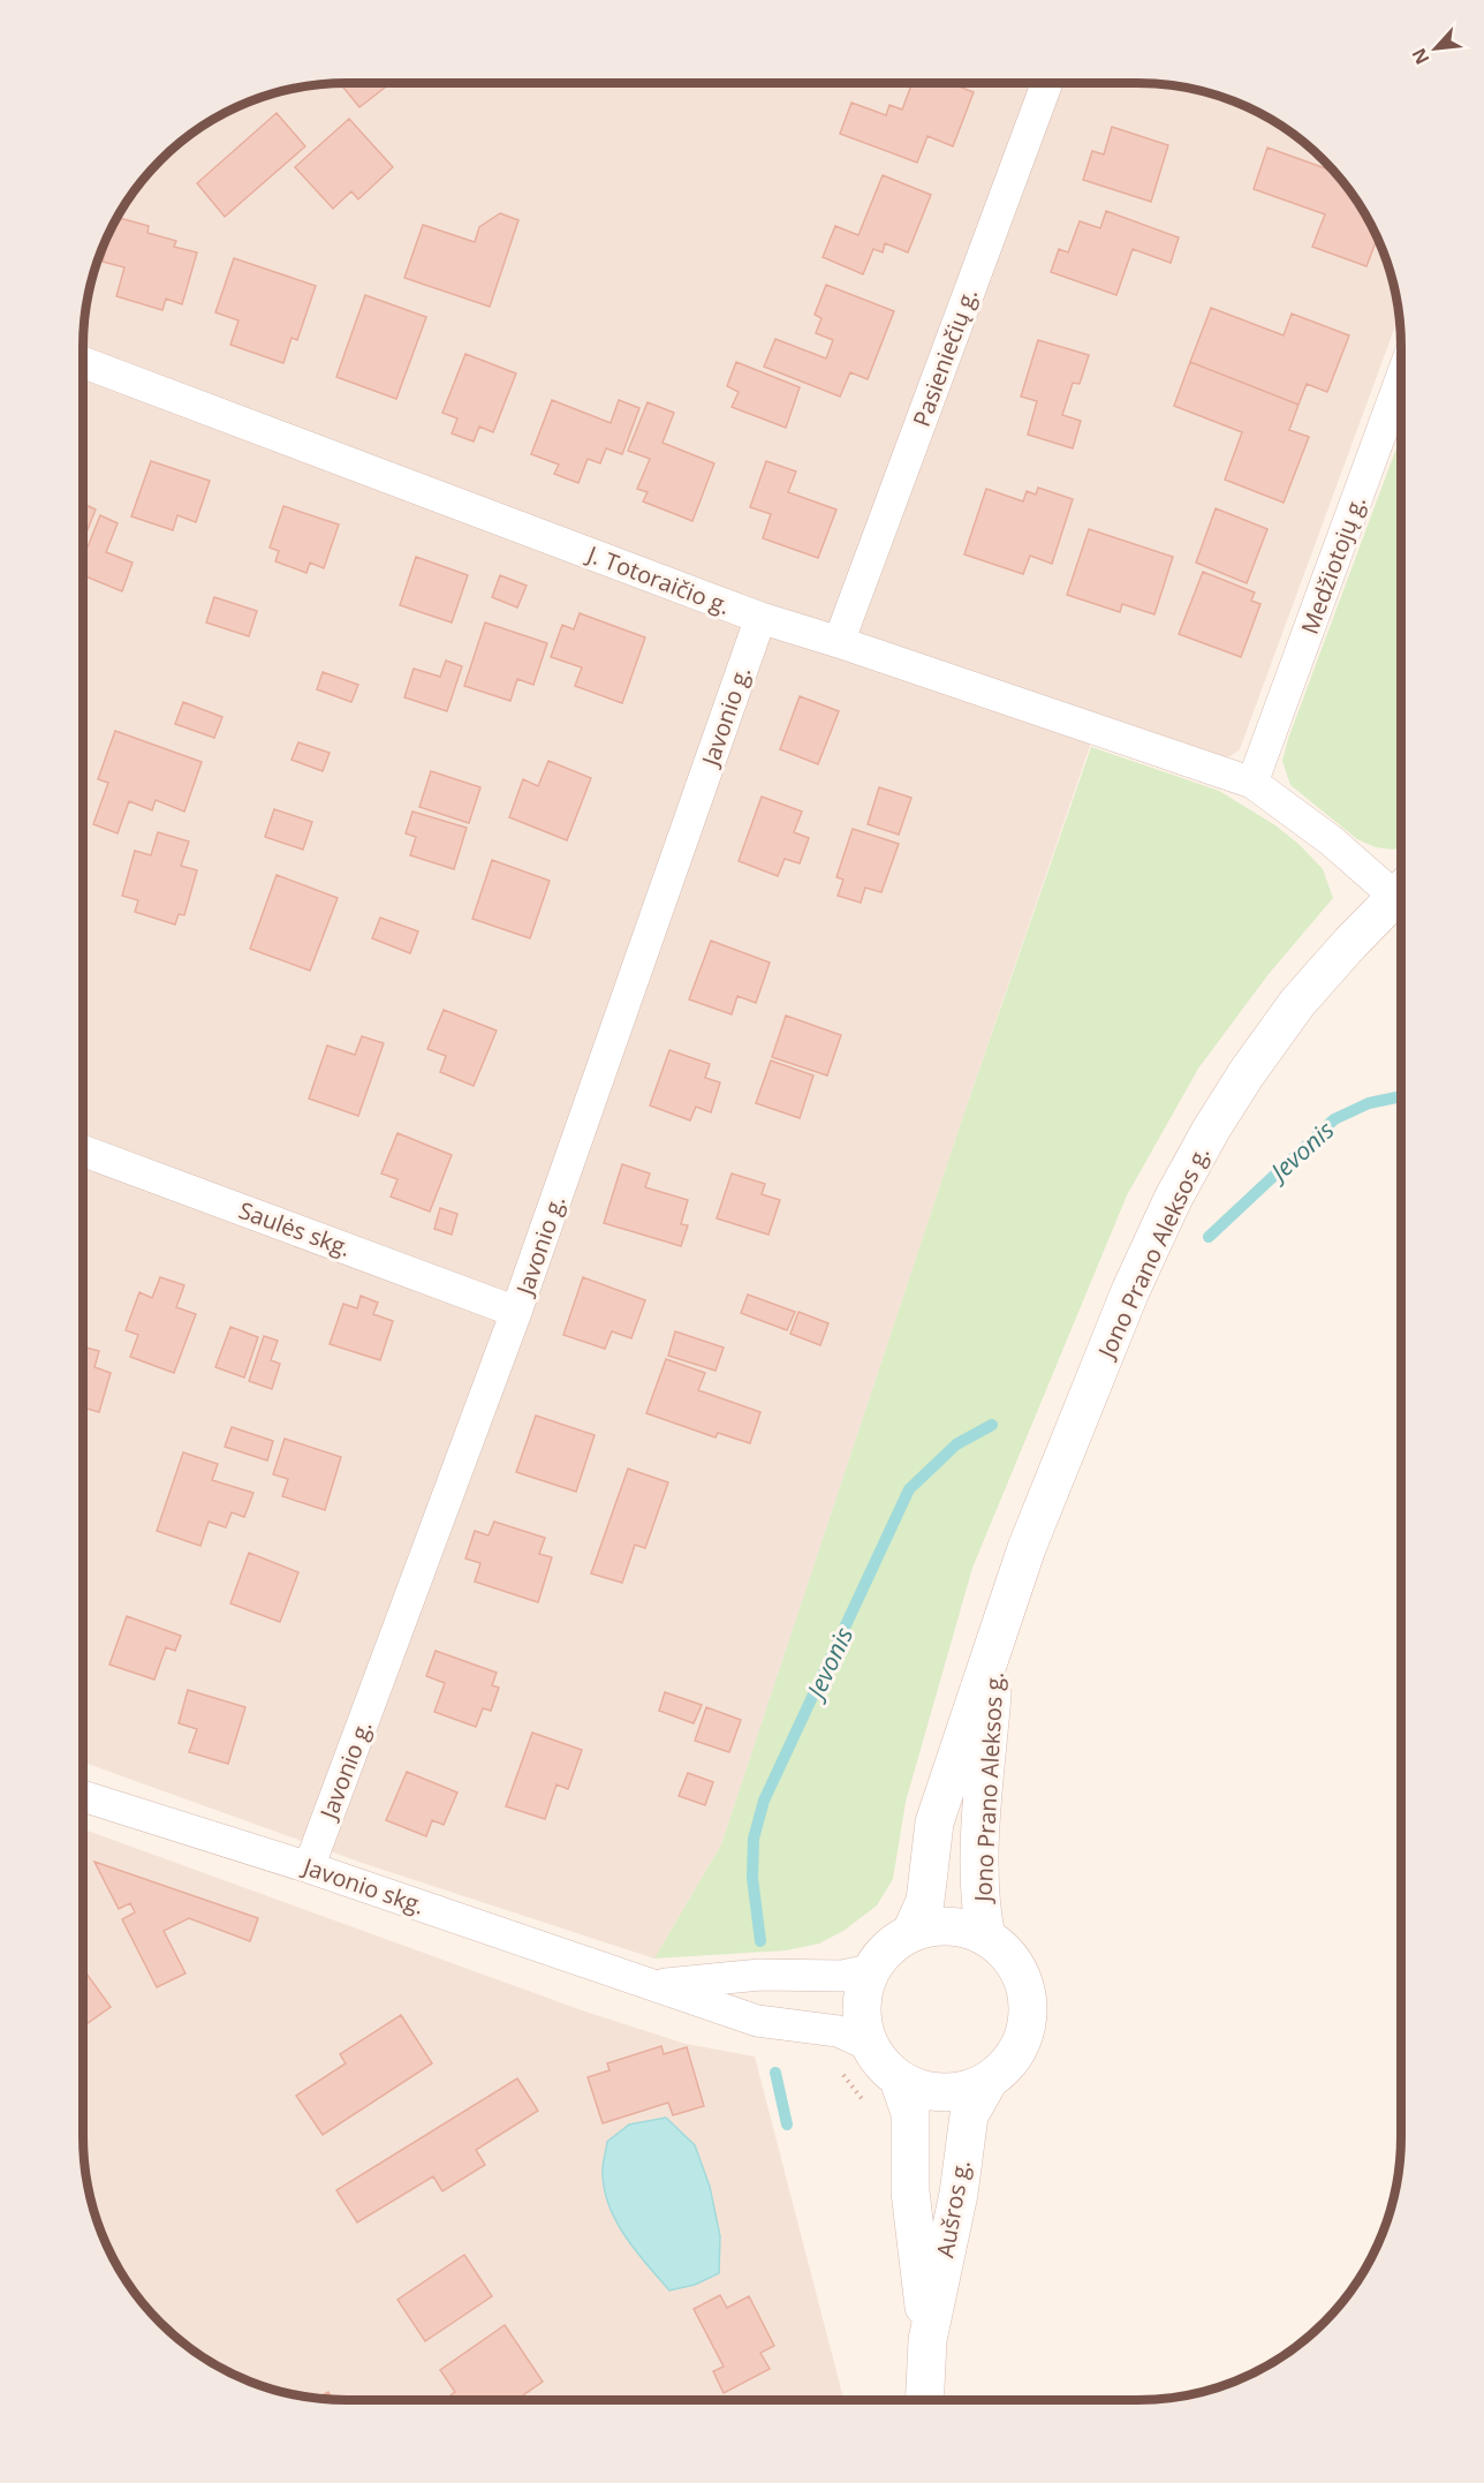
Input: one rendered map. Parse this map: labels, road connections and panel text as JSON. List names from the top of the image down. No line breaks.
{"streets":{"street":["Pasieniečių g.","Medžiotojų g.","J. Totoraičio g.","Javonio g.","Saulės skg.","Jono Prano Aleksos g.","Javonio skg.","Aušros g."]},"crossings":[["Pasieniečių g.","J. Totoraičio g."],["Medžiotojų g.","J. Totoraičio g."],["J. Totoraičio g.","Javonio g."],["Javonio g.","Saulės skg."],["Javonio g.","Javonio skg."],["Jono Prano Aleksos g.","Javonio skg."],["Jono Prano Aleksos g.","Aušros g."],["Javonio skg.","Aušros g."]],"water":["Jevonis"],"north":"bottom left"}
